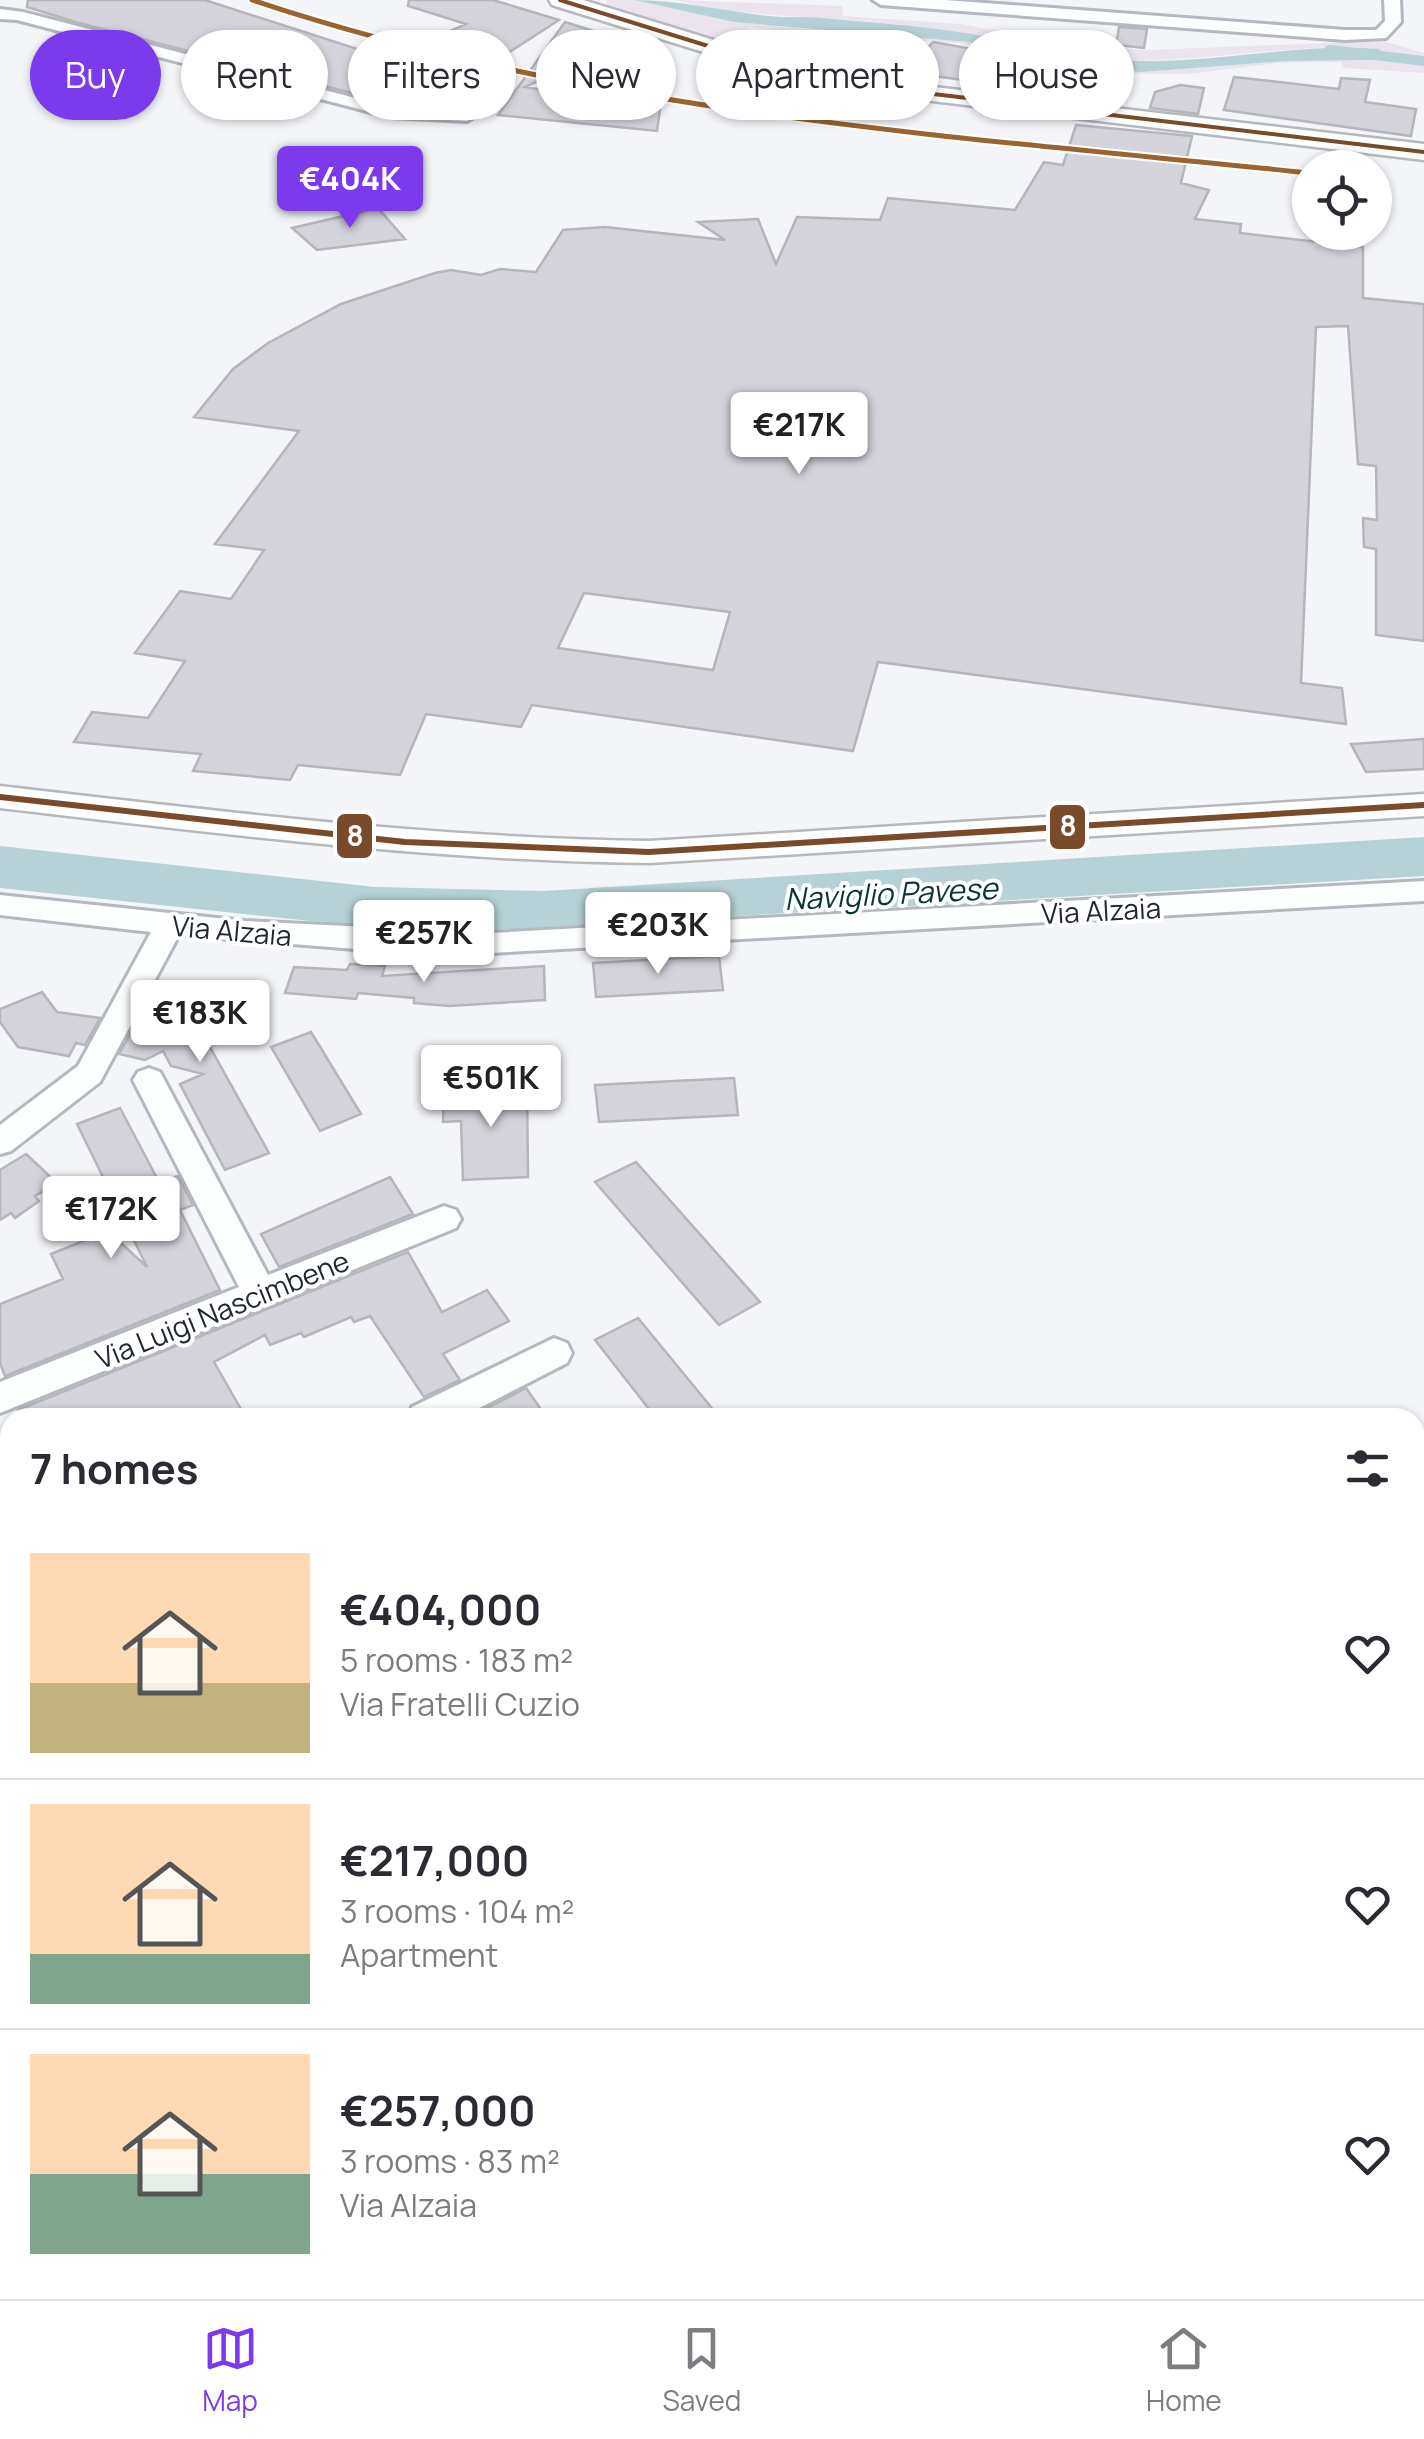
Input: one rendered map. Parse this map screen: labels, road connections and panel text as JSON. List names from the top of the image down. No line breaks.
{"streets":{"street":["Via Alzaia","Via Luigi Nascimbene"]},"water":["Naviglio Pavese"],"lines":["transit line 8"],"page":{"chip":["Buy","Rent","Filters","New","Apartment","House"],"price":["€404K","€217K","€203K","€257K","€183K","€501K","€172K"],"heading":"7 homes","list":[{"name":"€404,000","note":"5 rooms · 183 m² · Via Fratelli Cuzio"},{"name":"€217,000","note":"3 rooms · 104 m² · Apartment"},{"name":"€257,000","note":"3 rooms · 83 m² · Via Alzaia"}],"tabs":["Map","Saved","Home"]}}
